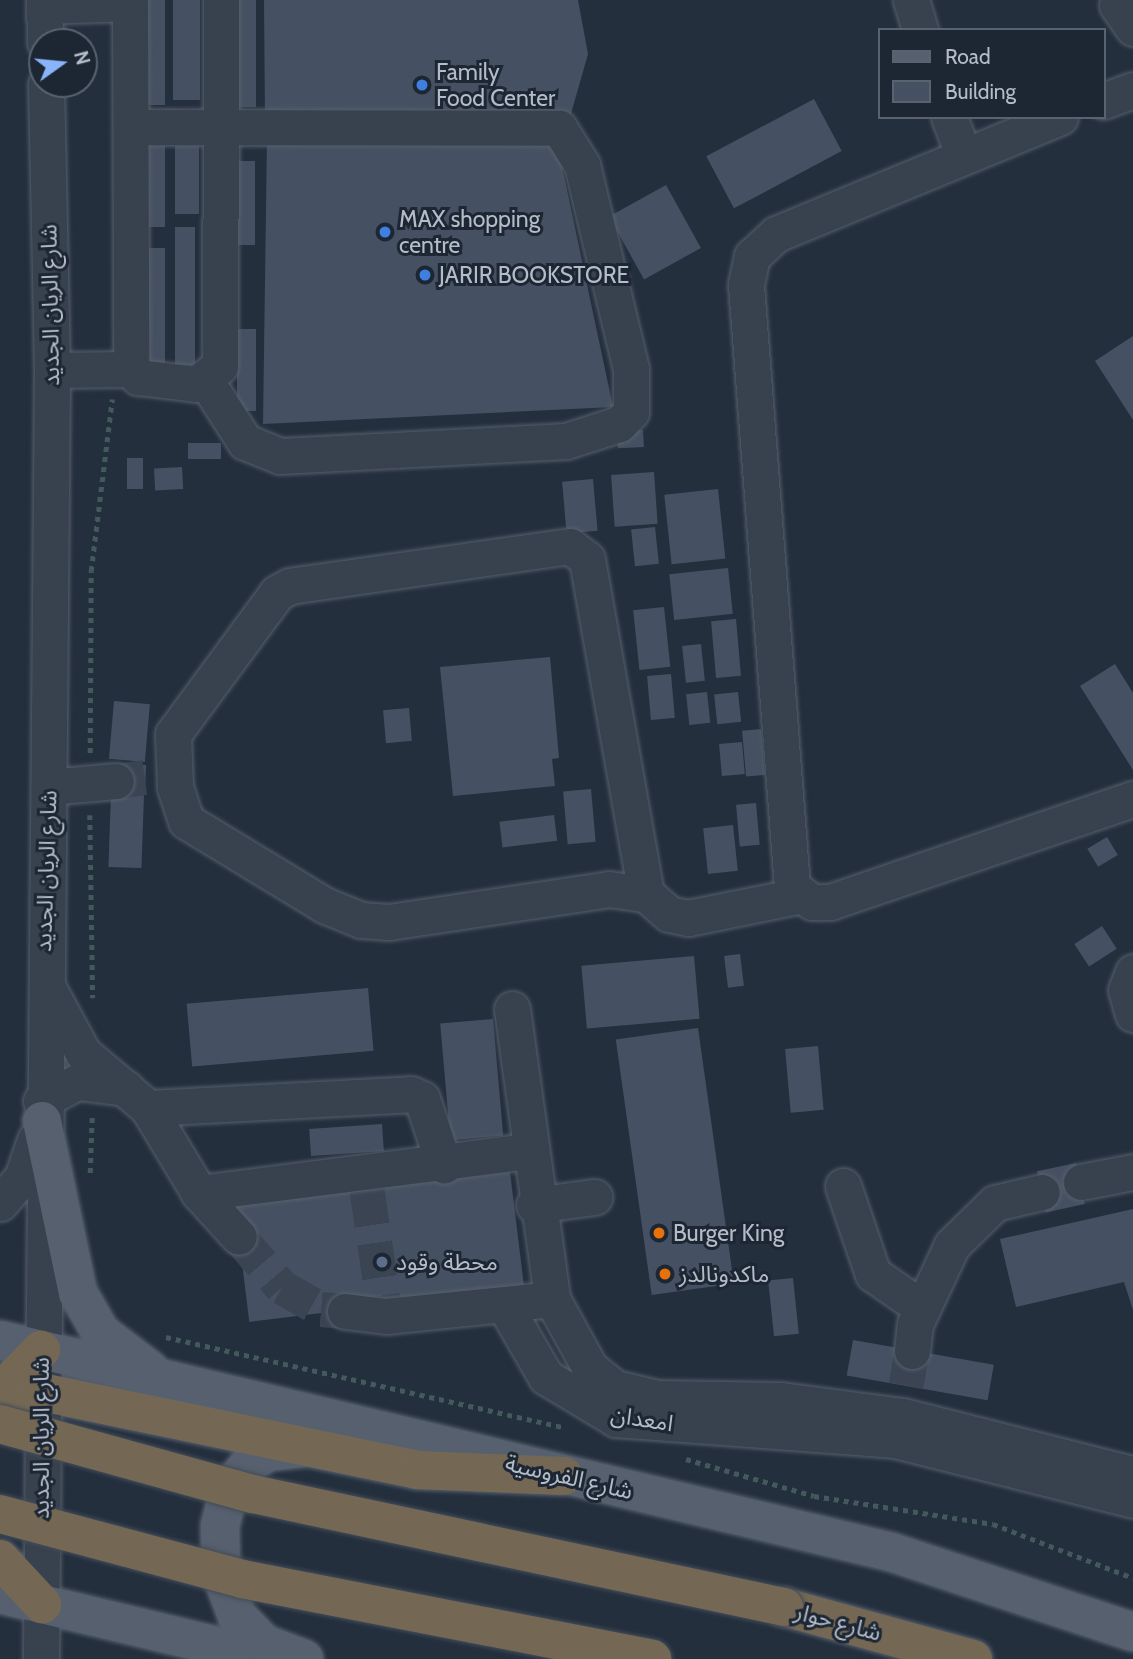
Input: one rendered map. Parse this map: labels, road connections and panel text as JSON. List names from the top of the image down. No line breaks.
{"streets":{"highway":["شارع حوار"],"main road":["شارع الفروسية"],"street":["شارع الريان الجديد","امعدان"]},"crossings":[["شارع الريان الجديد","شارع الفروسية"]],"places":["Family Food Center","MAX shopping centre","JARIR BOOKSTORE","Burger King","محطة وقود","ماكدونالدز"],"legend":["Road","Building"],"north":"right"}
